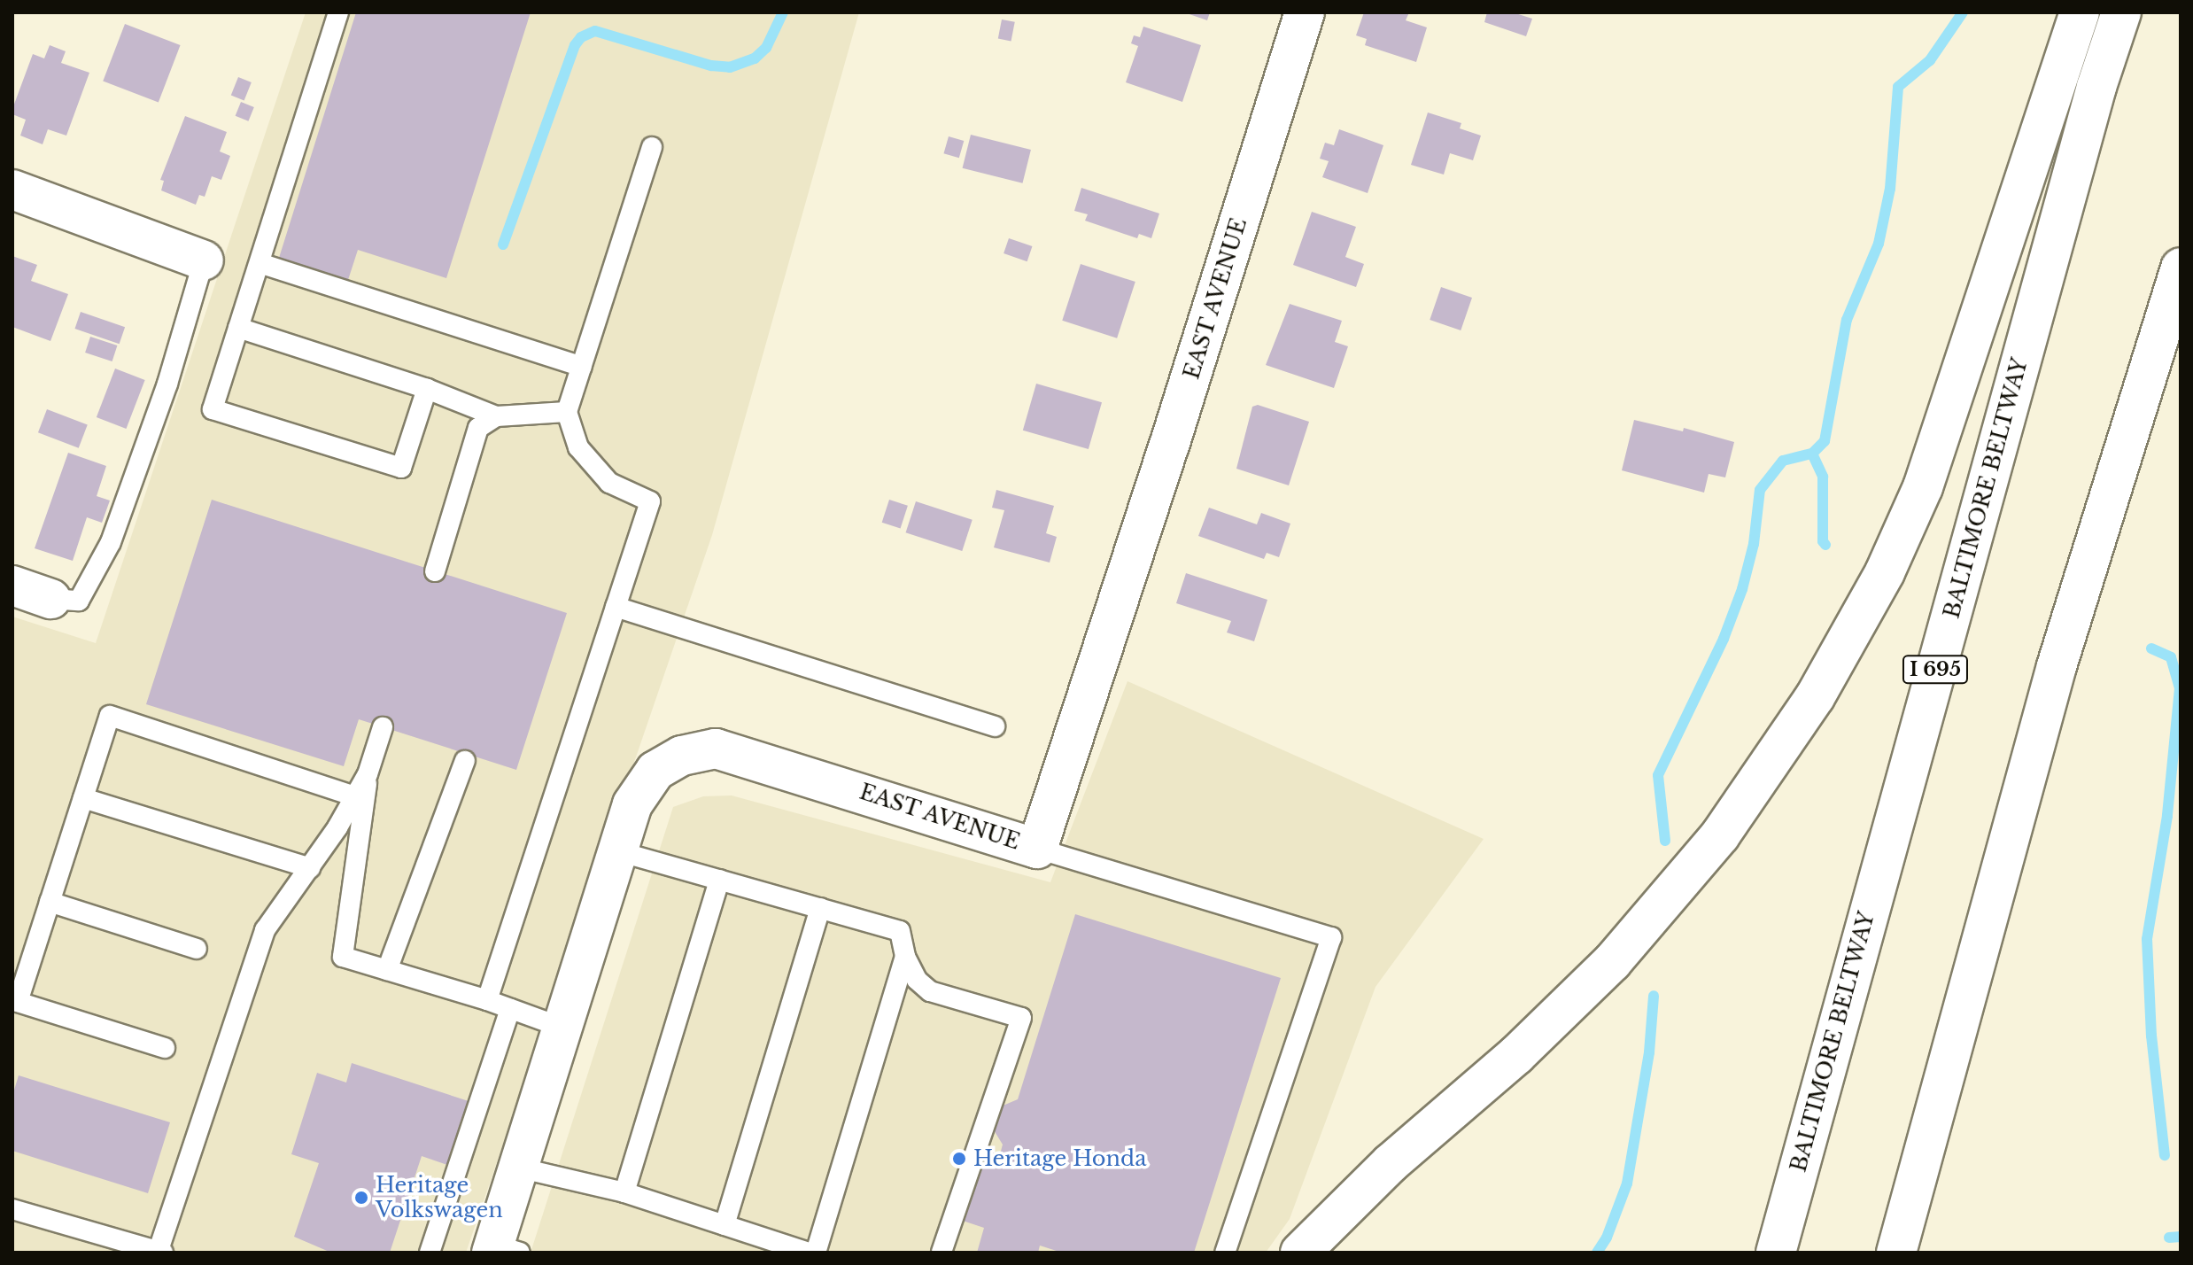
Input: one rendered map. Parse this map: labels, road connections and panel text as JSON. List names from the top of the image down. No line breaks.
{"streets":{"main road":["EAST AVENUE","BALTIMORE BELTWAY","I 695"]},"places":["Heritage Honda","Heritage Volkswagen"]}
